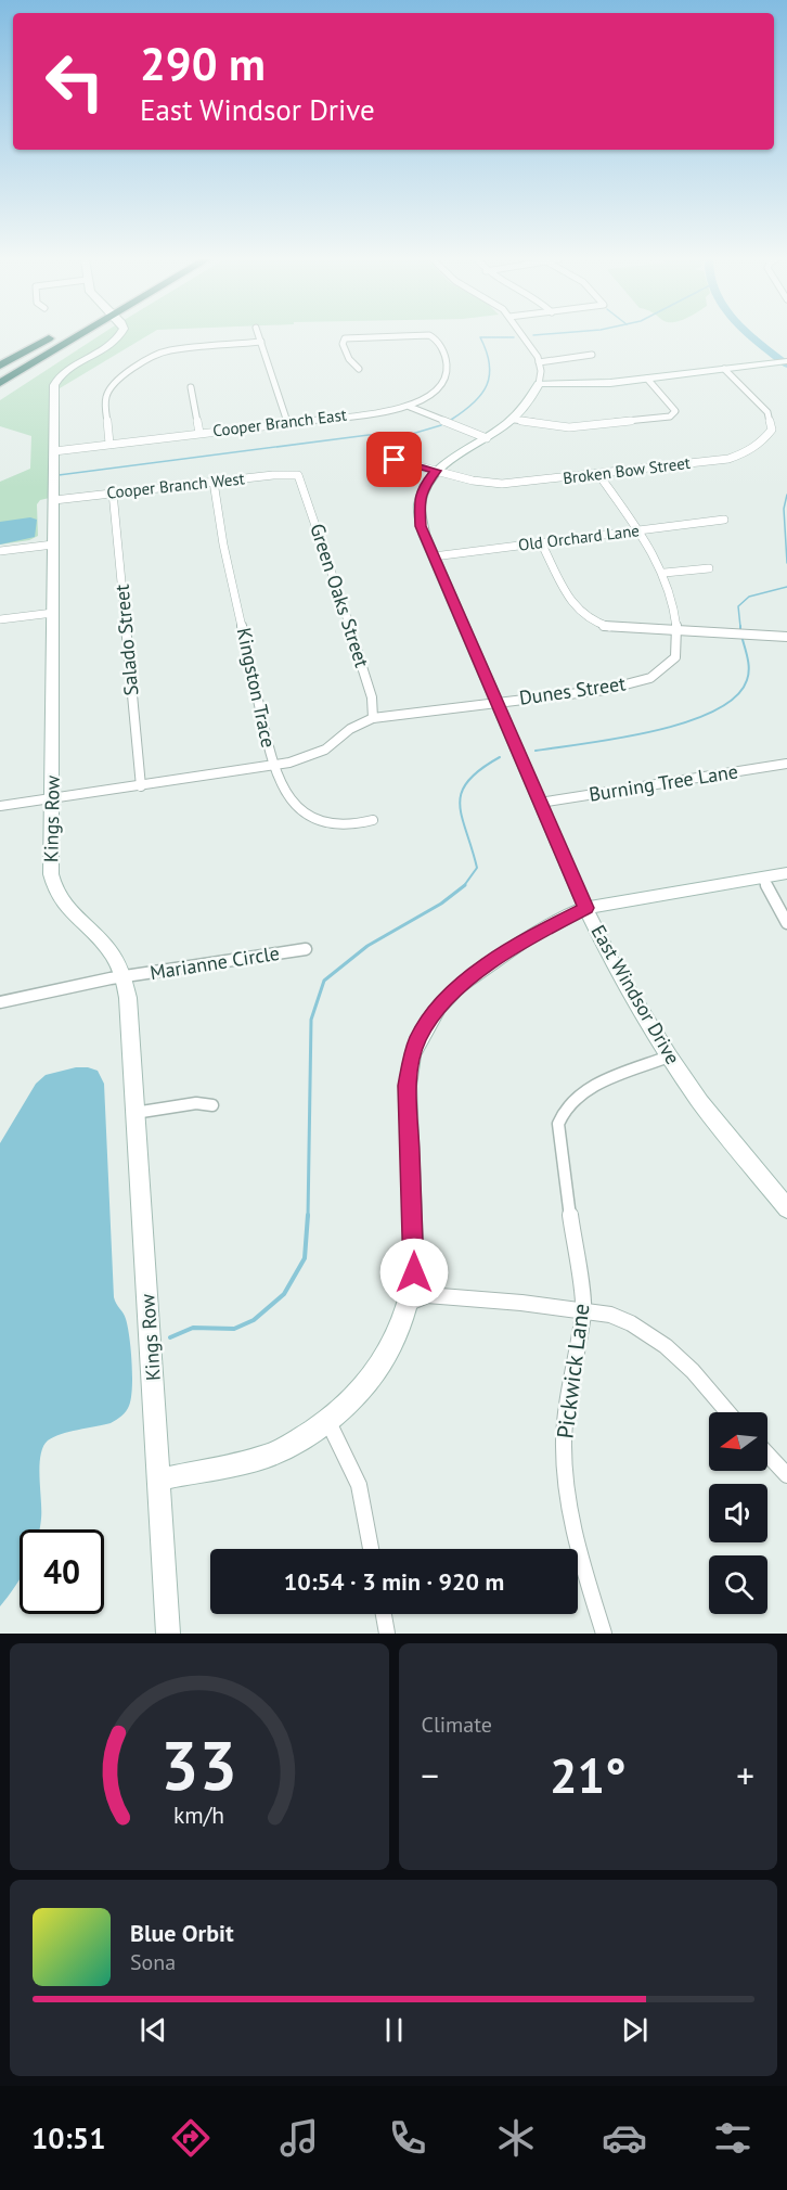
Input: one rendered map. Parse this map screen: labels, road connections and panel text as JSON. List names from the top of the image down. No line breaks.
{"streets":{"street":["Cooper Branch East","Broken Bow Street","Cooper Branch West","Old Orchard Lane","Green Oaks Street","Salado Street","Kingston Trace","Dunes Street","Burning Tree Lane","Kings Row","Marianne Circle","East Windsor Drive","Pickwick Lane"]},"crossings":[["Cooper Branch East","Kings Row"],["Broken Bow Street","Dunes Street"],["Broken Bow Street","East Windsor Drive"],["Cooper Branch West","Green Oaks Street"],["Cooper Branch West","Salado Street"],["Cooper Branch West","Kingston Trace"],["Cooper Branch West","Kings Row"],["Old Orchard Lane","Dunes Street"],["Old Orchard Lane","East Windsor Drive"],["Green Oaks Street","Dunes Street"],["Salado Street","Dunes Street"],["Kingston Trace","Dunes Street"],["Dunes Street","Kings Row"],["Dunes Street","East Windsor Drive"],["Burning Tree Lane","East Windsor Drive"],["Kings Row","Marianne Circle"],["East Windsor Drive","Pickwick Lane"]],"north":"left","page":{"turn":["290 m","East Windsor Drive"],"limit":"40","trip":"10:54 · 3 min · 920 m","tile":"Climate","heat":["−","21°","+"],"song":["Blue Orbit","Sona"],"tabs":"10:51","gauge":["33","km/h"]}}
